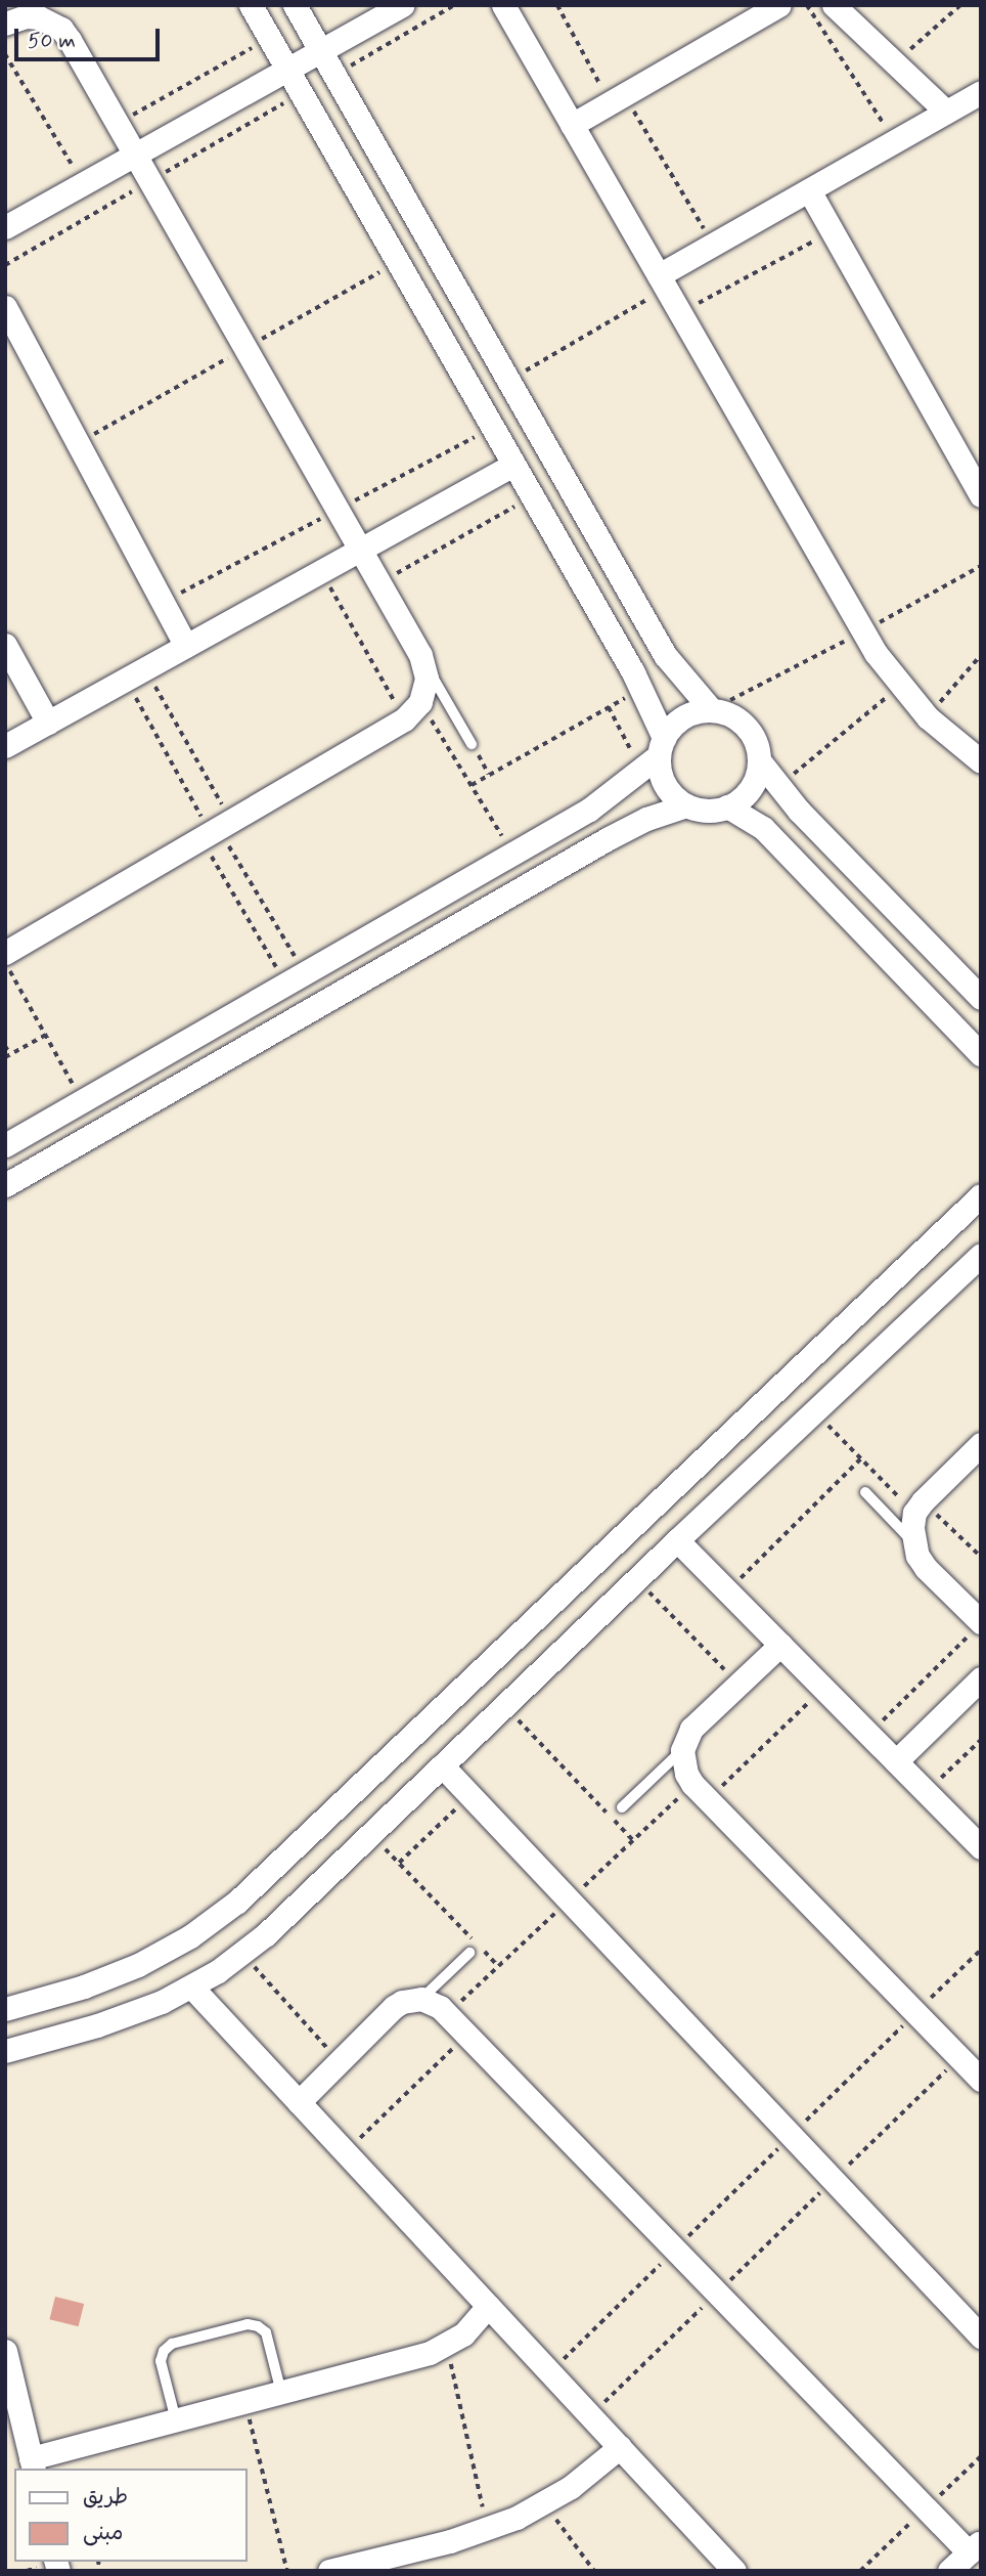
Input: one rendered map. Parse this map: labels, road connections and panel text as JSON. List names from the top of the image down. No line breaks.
{"legend":["طريق","مبنى"],"scale_bar":"50 m"}
